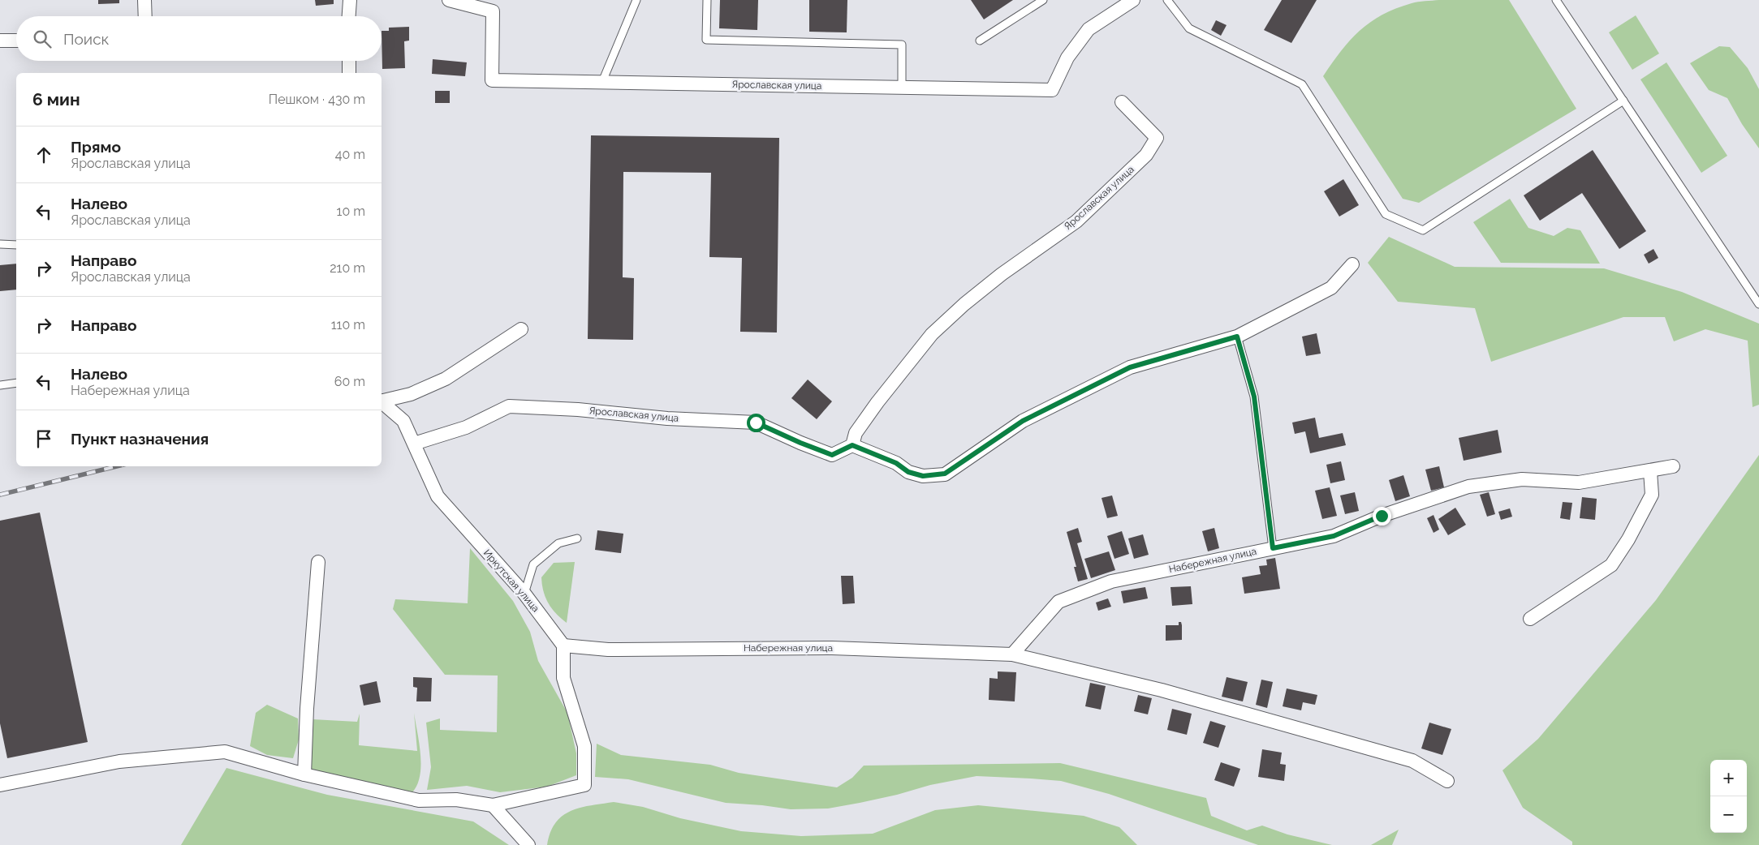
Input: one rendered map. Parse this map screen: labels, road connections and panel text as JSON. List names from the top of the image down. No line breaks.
{"streets":{"street":["Ярославская улица","Набережная улица","Иркутская улица"]},"crossings":[["Ярославская улица","Иркутская улица"],["Набережная улица","Иркутская улица"]],"page":{"search":"Поиск","heading":["6 мин","Пешком · 430 m"],"list":[["Прямо","Ярославская улица","40 m"],["Налево","Ярославская улица","10 m"],["Направо","Ярославская улица","210 m"],["Направо","110 m"],["Налево","Набережная улица","60 m"],"Пункт назначения"],"map_buttons":["+","−"]}}
